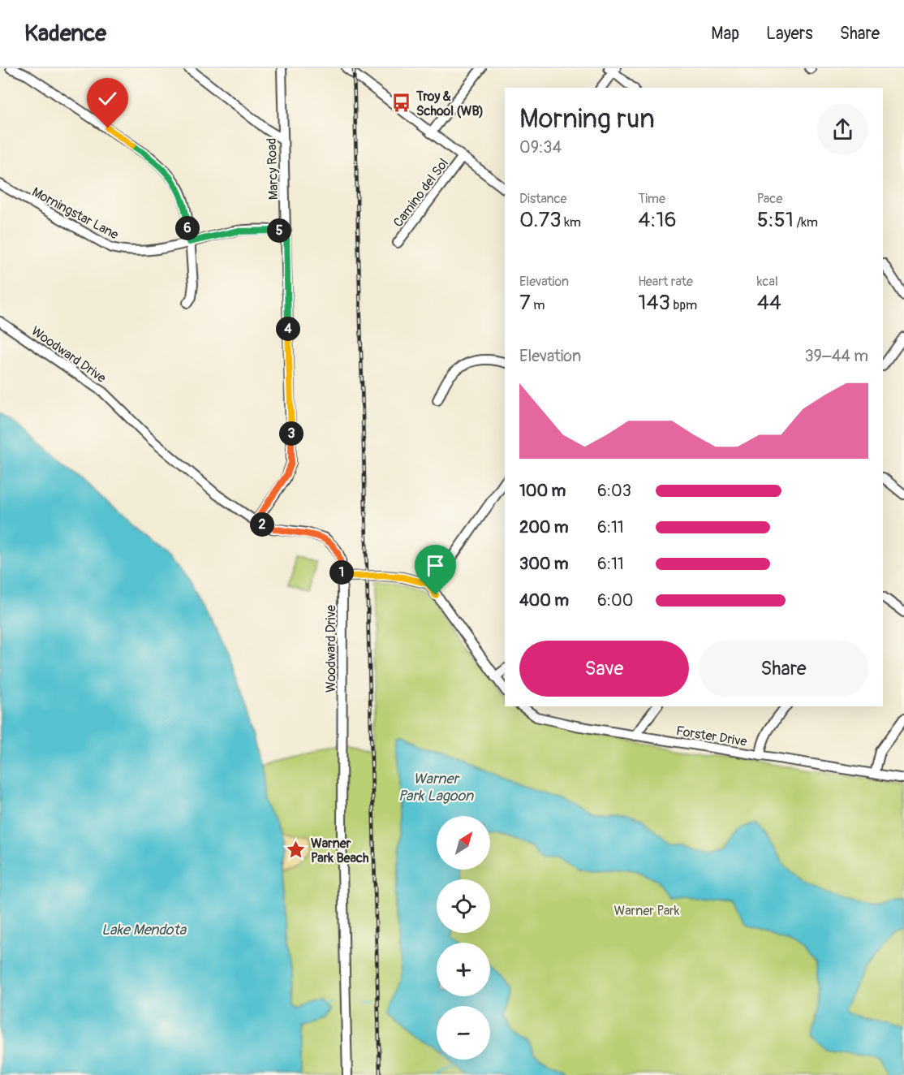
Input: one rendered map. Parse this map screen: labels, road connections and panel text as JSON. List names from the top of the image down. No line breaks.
{"streets":{"street":["Marcy Road","Camino del Sol","Morningstar Lane","Woodward Drive","Forster Drive"]},"crossings":[["Marcy Road","Morningstar Lane"],["Marcy Road","Woodward Drive"]],"water":["Warner Park Lagoon","Lake Mendota"],"parks":["Warner Park"],"places":{"bus stop":["Troy & School (WB)"],"place":["Warner Park Beach"]},"north":"top right","page":{"header":"Kadence","nav":["Map","Layers","Share"],"heading":["Morning run","09:34"],"stats":[["Distance","0.73 km"],["Time","4:16"],["Pace","5:51 /km"],["Elevation","7 m"],["Heart rate","143 bpm"],["kcal","44"]],"pins":["6","5","4","3","2","1"],"chart":["Elevation","39–44 m"],"list":[{"name":"100 m","note":"6:03"},{"name":"200 m","note":"6:11"},{"name":"300 m","note":"6:11"},{"name":"400 m","note":"6:00"}],"buttons":["Save","Share"],"map_buttons":["+","−"]}}
